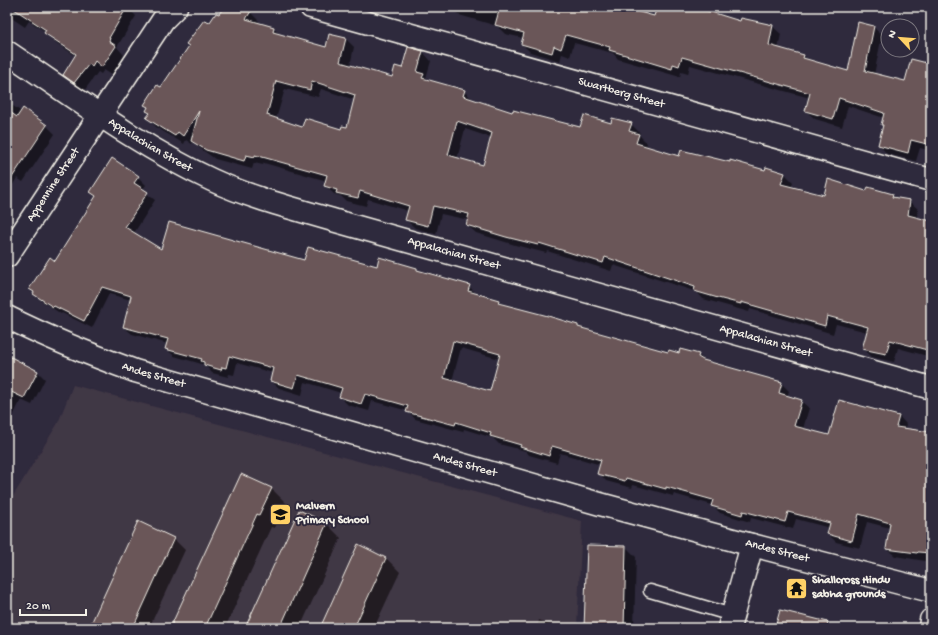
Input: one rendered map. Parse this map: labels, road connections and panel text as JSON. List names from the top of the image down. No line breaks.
{"streets":{"street":["Swartberg Street","Appalachian Street","Appennine Street","Andes Street"]},"crossings":[["Appalachian Street","Appennine Street"]],"places":{"school or university":["Malvern Primary School"],"temple":["Shallcross Hindu sabha grounds"]},"scale_bar":"20 m","north":"top left"}
